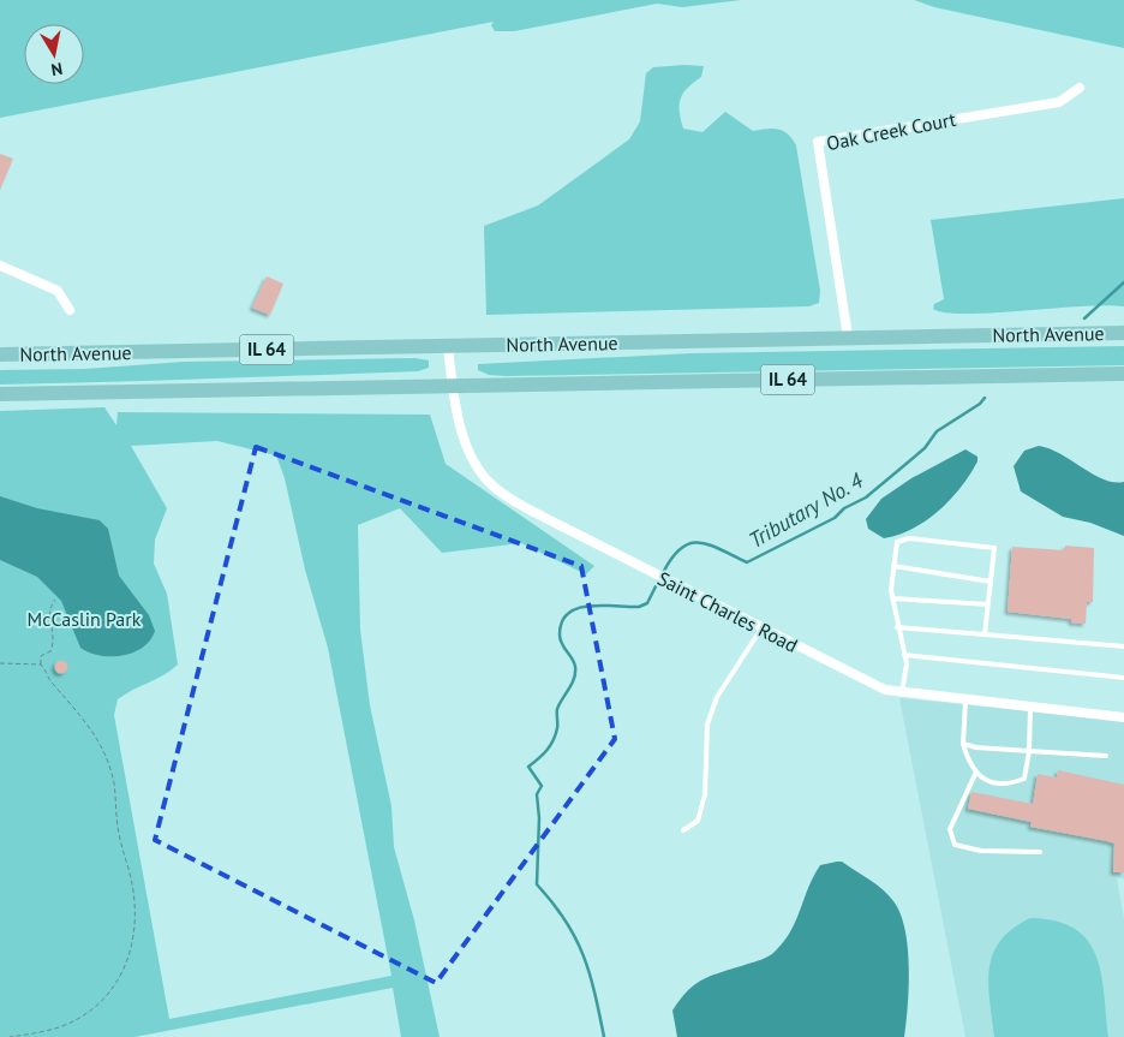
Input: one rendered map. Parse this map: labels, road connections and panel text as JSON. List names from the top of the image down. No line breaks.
{"streets":{"main road":["North Avenue","IL 64"],"street":["Oak Creek Court","Saint Charles Road"]},"crossings":[["Oak Creek Court","North Avenue"],["North Avenue","Saint Charles Road"]],"water":["Tributary No. 4"],"parks":["McCaslin Park"],"north":"bottom"}
